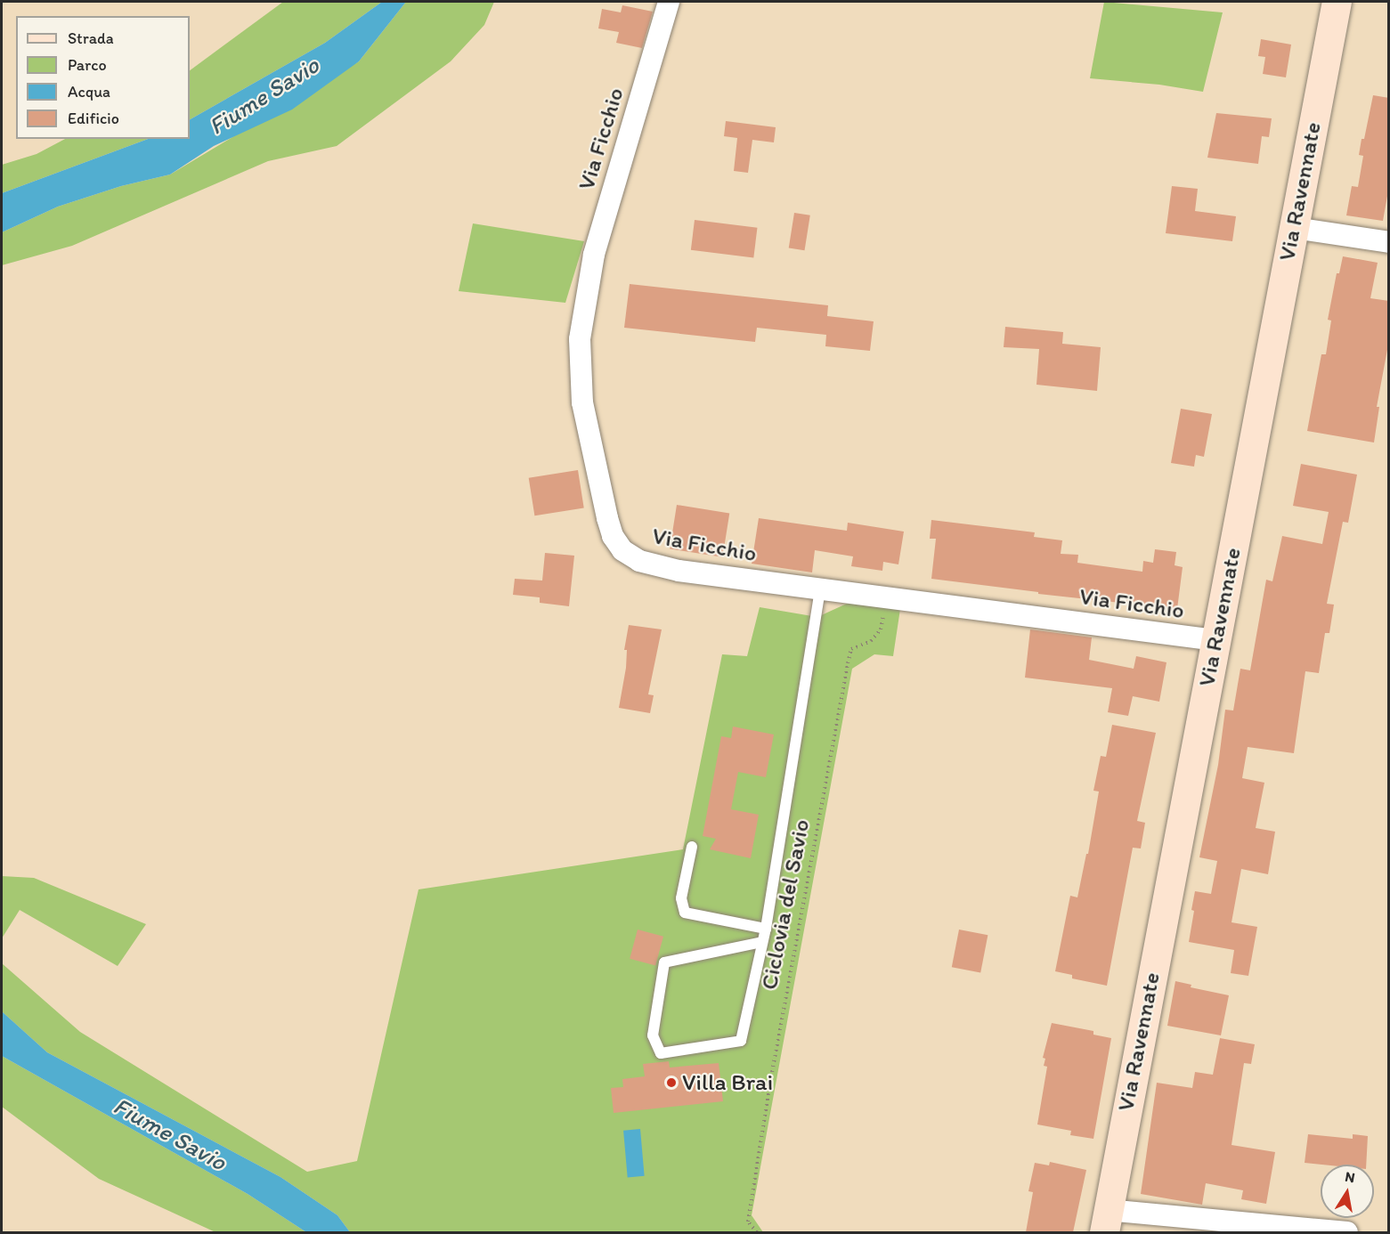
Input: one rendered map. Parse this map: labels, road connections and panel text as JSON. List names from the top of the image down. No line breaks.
{"streets":{"main road":["Via Ravennate"],"street":["Via Ficchio"],"path":["Ciclovia del Savio"]},"crossings":[["Via Ficchio","Via Ravennate"],["Via Ficchio","Ciclovia del Savio"]],"water":["Fiume Savio"],"places":["Villa Brai"],"legend":["Strada","Parco","Acqua","Edificio"],"north":"top"}
